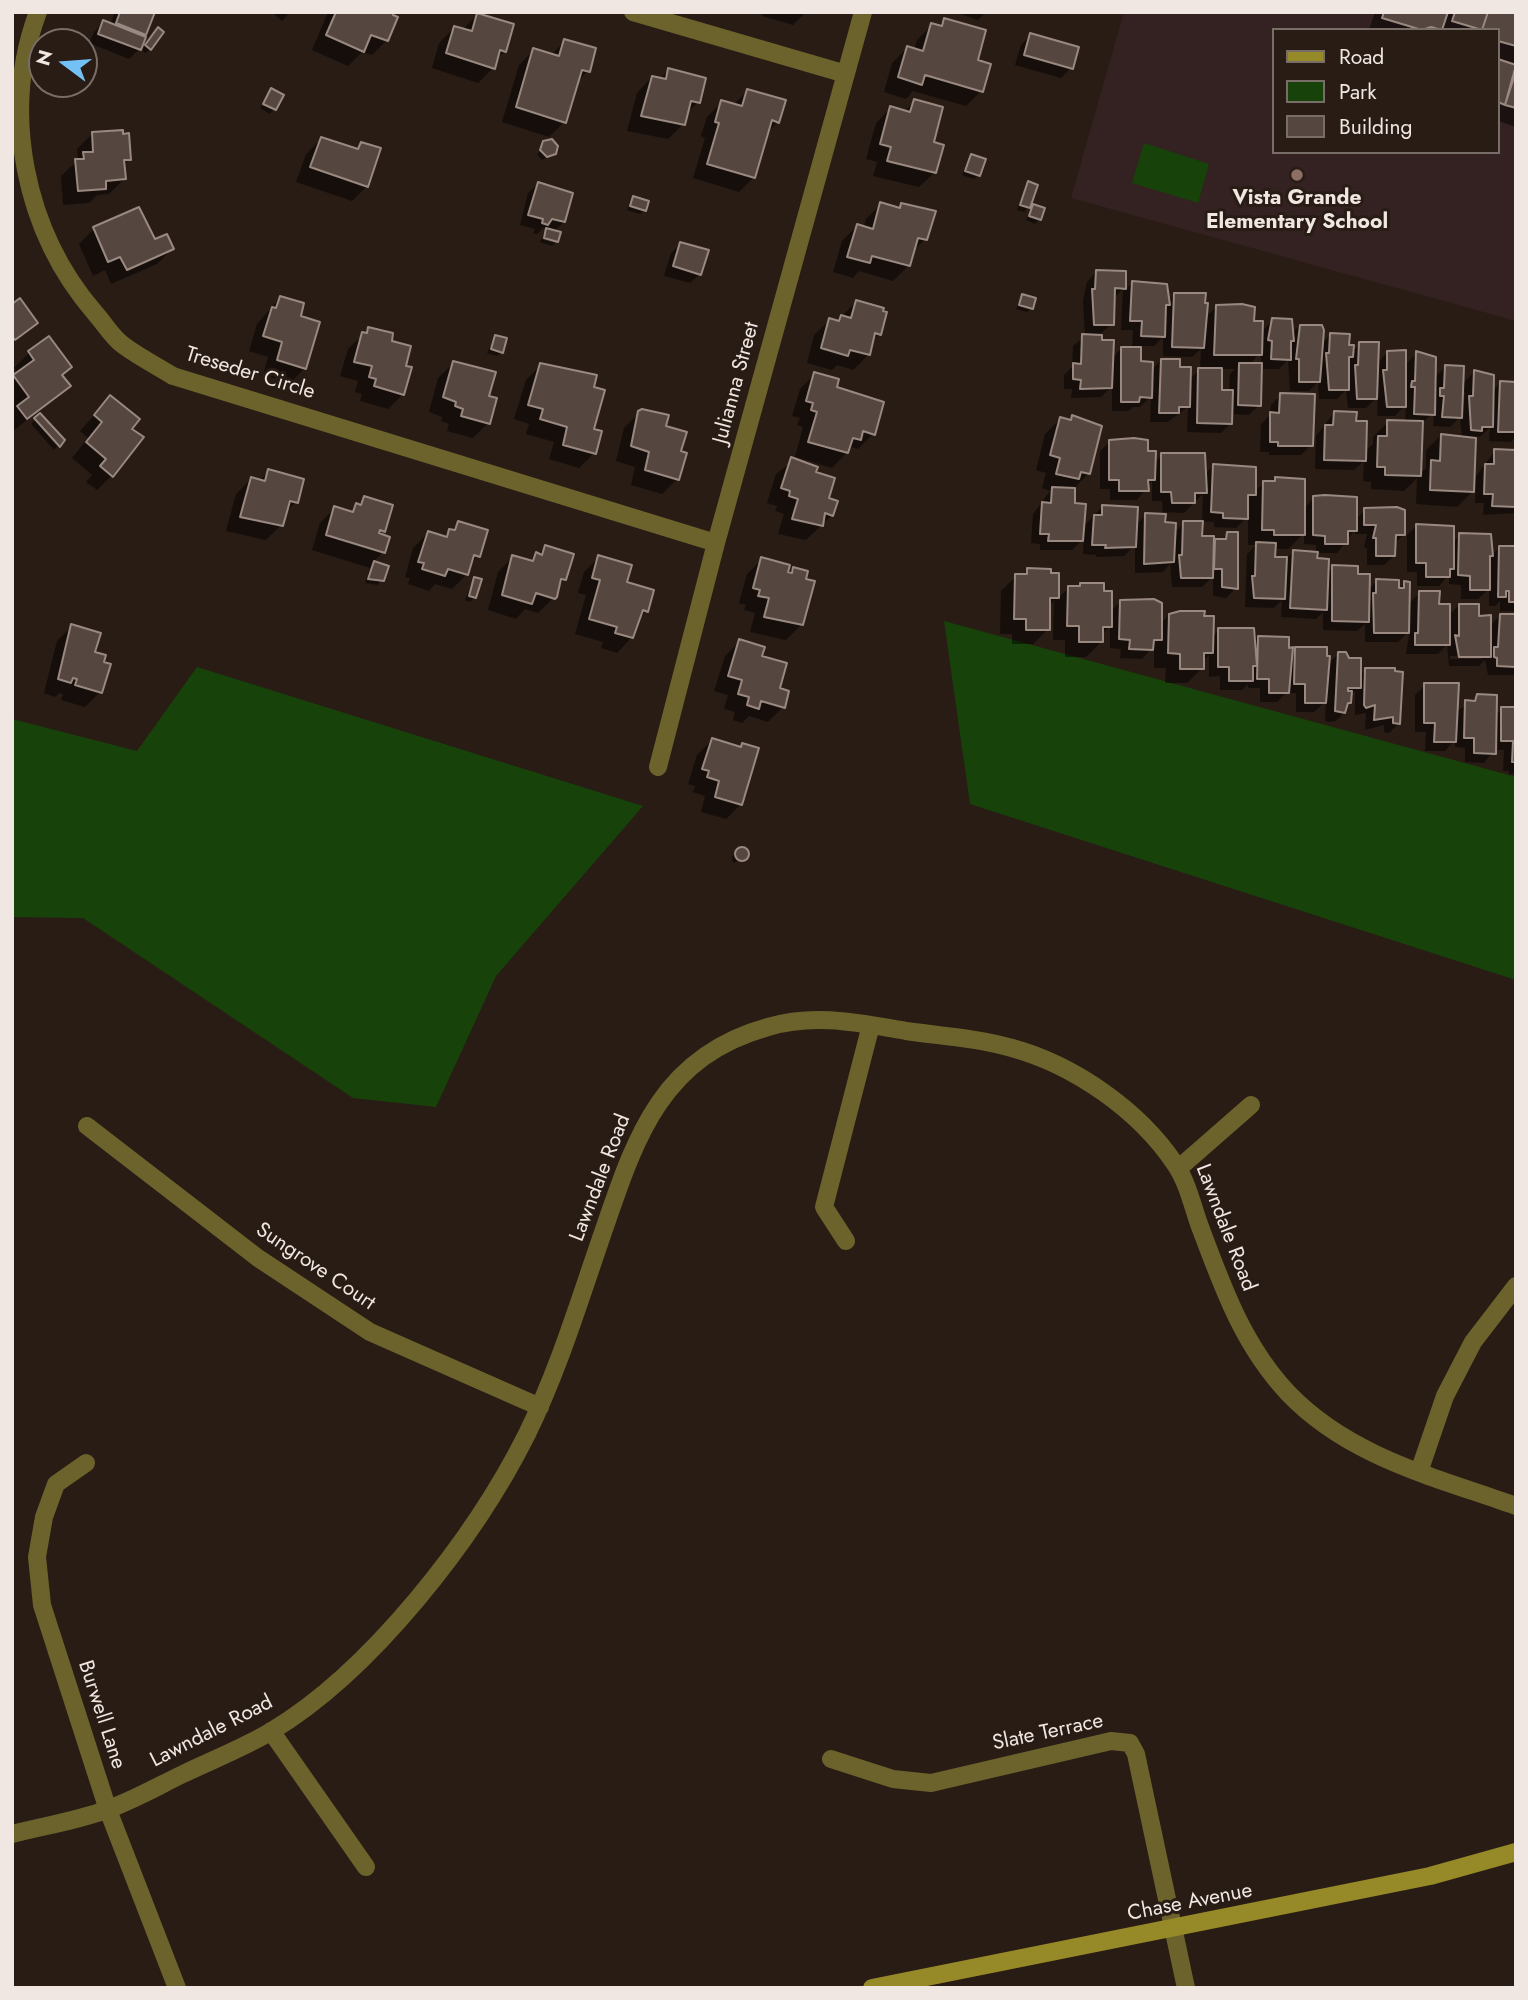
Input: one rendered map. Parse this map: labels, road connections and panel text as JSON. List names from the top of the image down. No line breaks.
{"streets":{"main road":["Chase Avenue"],"street":["Treseder Circle","Julianna Street","Lawndale Road","Sungrove Court","Burwell Lane","Slate Terrace"]},"crossings":[["Treseder Circle","Julianna Street"],["Lawndale Road","Sungrove Court"],["Lawndale Road","Burwell Lane"],["Slate Terrace","Chase Avenue"]],"places":["Vista Grande Elementary School"],"legend":["Road","Park","Building"],"north":"left"}
